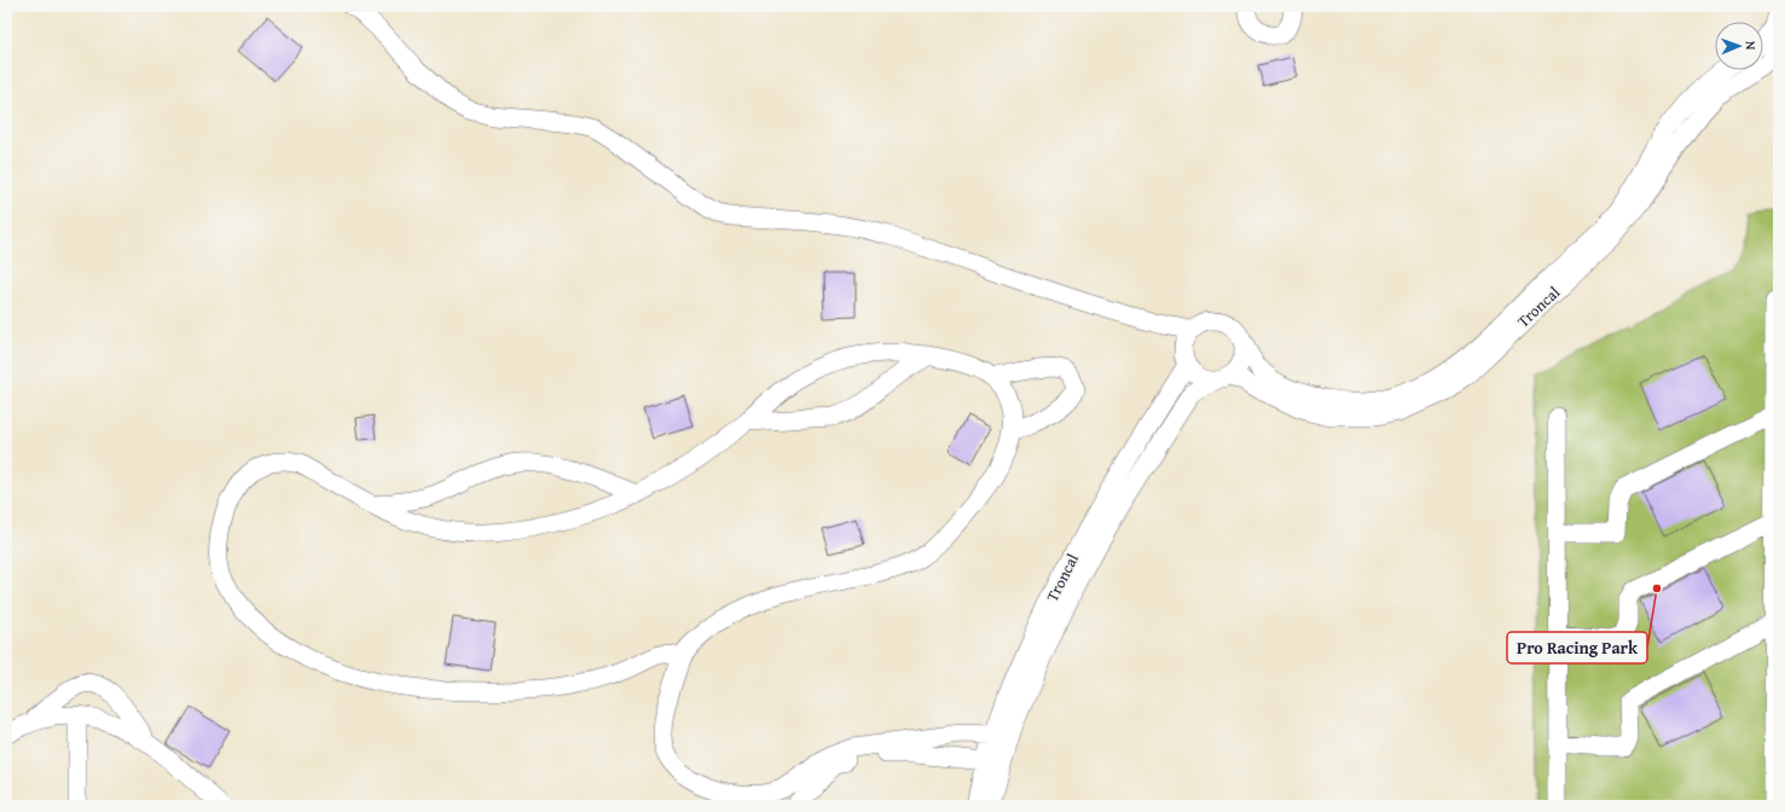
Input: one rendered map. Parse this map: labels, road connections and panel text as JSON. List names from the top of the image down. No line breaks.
{"streets":{"street":["Troncal"]},"places":["Pro Racing Park"],"north":"right"}
